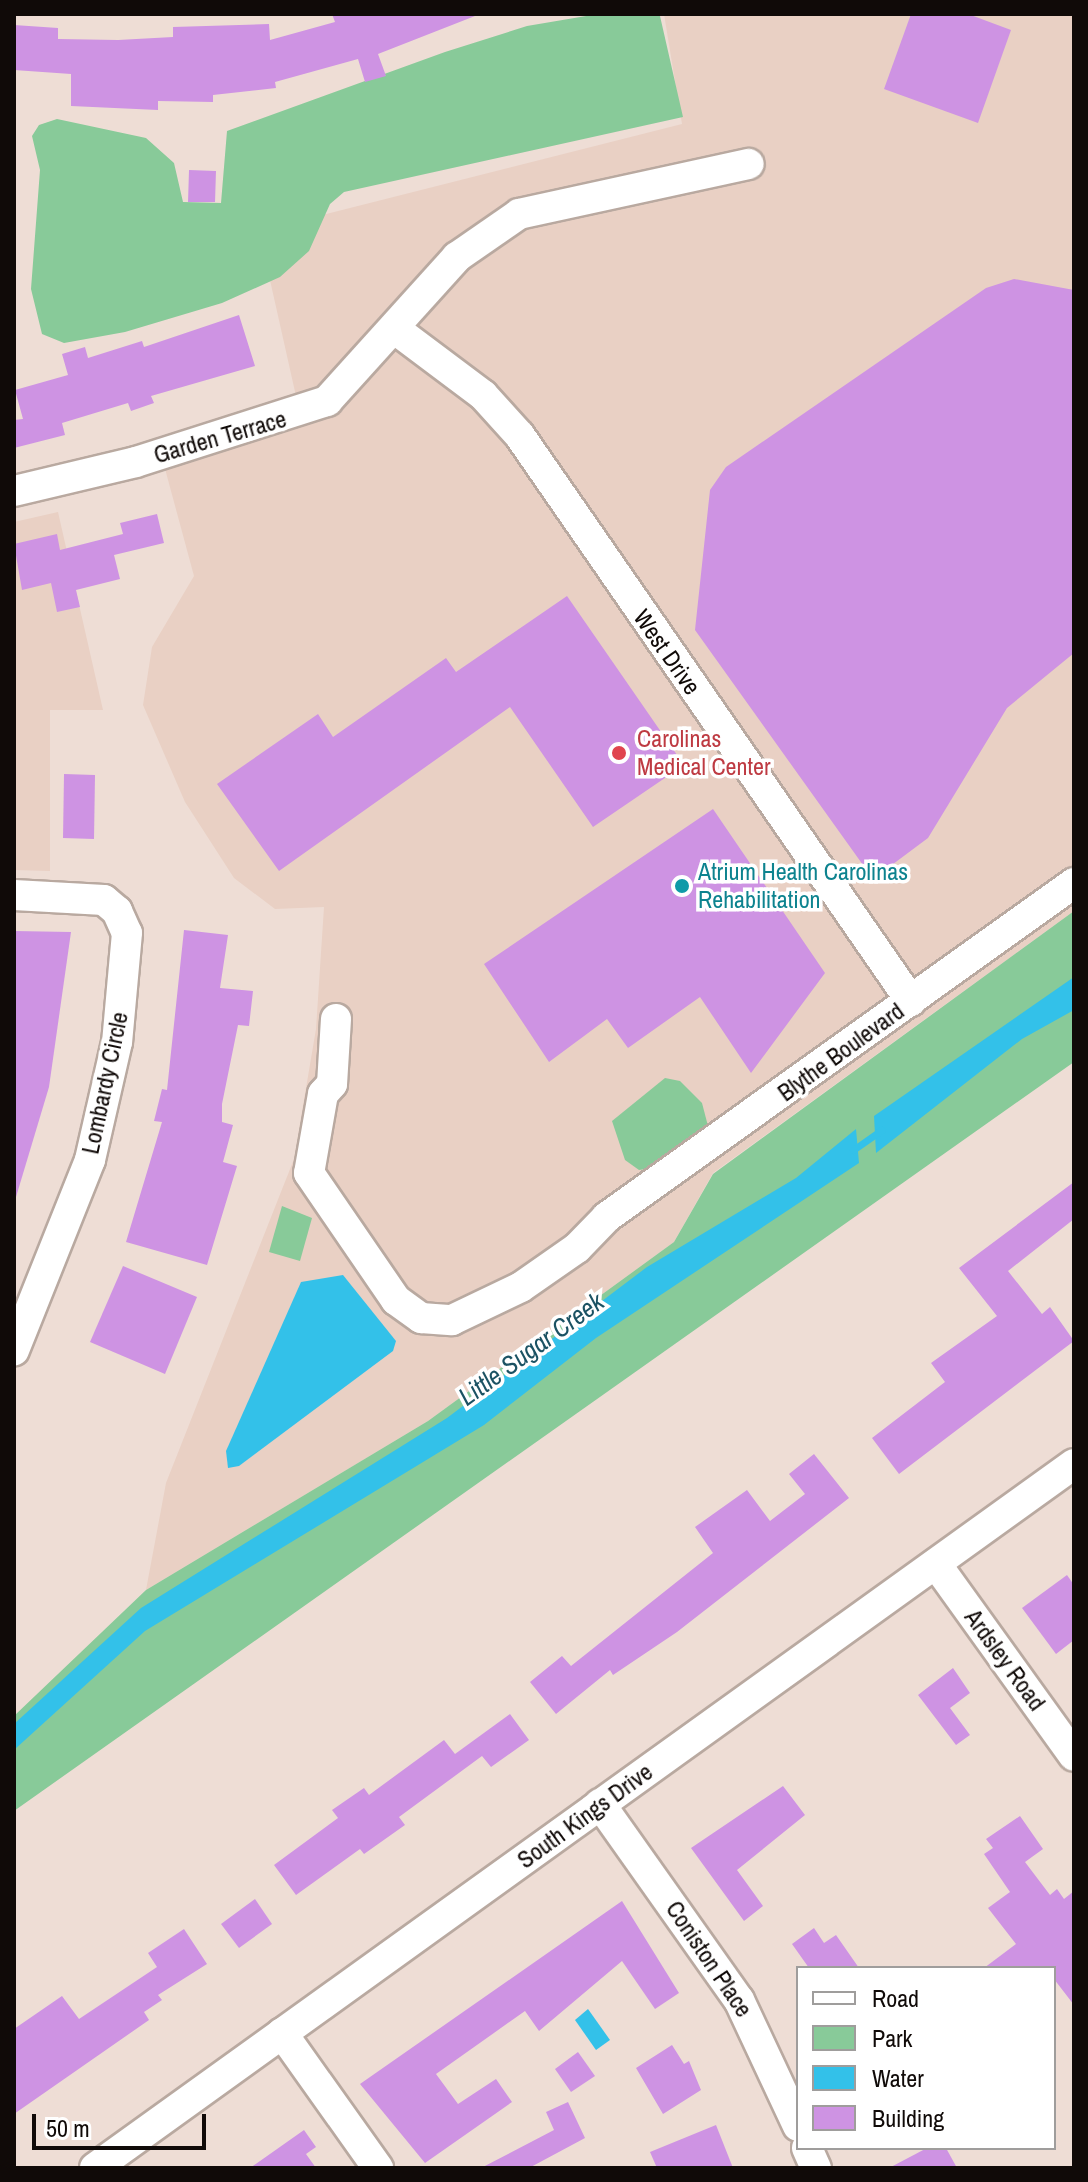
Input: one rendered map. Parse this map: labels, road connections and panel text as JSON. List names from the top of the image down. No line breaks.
{"streets":{"street":["Garden Terrace","West Drive","Blythe Boulevard","Lombardy Circle","Ardsley Road","South Kings Drive","Coniston Place"]},"crossings":[["Garden Terrace","West Drive"],["West Drive","Blythe Boulevard"],["Ardsley Road","South Kings Drive"],["South Kings Drive","Coniston Place"]],"water":["Little Sugar Creek"],"places":["Carolinas Medical Center","Atrium Health Carolinas Rehabilitation"],"legend":["Road","Park","Water","Building"],"scale_bar":"50 m"}
